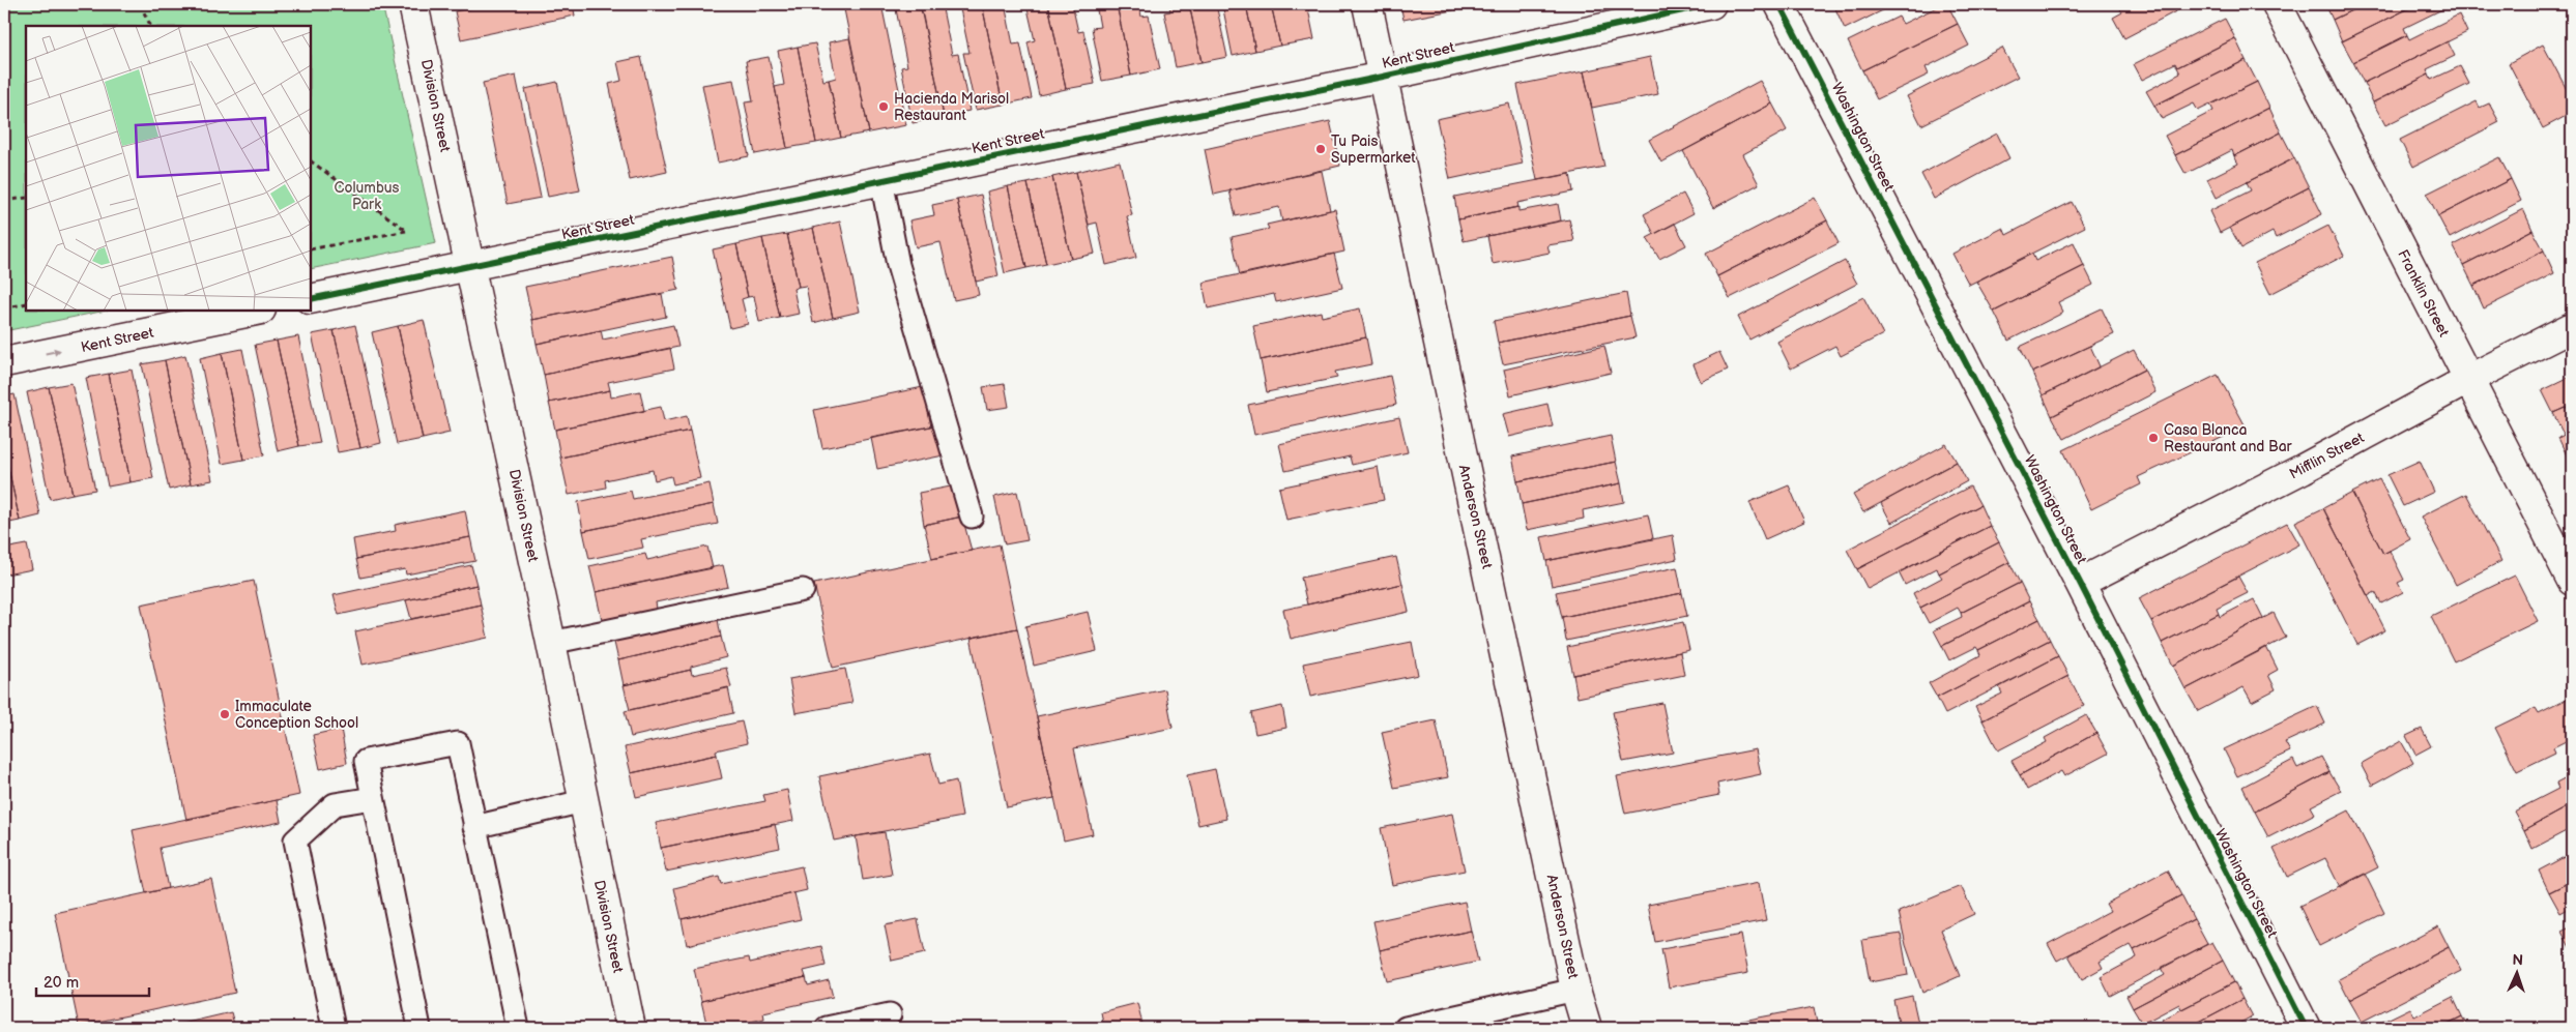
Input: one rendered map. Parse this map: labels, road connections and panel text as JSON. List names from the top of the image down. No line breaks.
{"streets":{"street":["Kent Street","Division Street","Washington Street","Franklin Street","Mifflin Street","Anderson Street"]},"crossings":[["Kent Street","Division Street"],["Kent Street","Anderson Street"],["Washington Street","Mifflin Street"],["Franklin Street","Mifflin Street"]],"parks":["Columbus Park"],"places":["Hacienda Marisol Restaurant","Tu Pais Supermarket","Casa Blanca Restaurant and Bar","Immaculate Conception School"],"scale_bar":"20 m","north":"top"}
